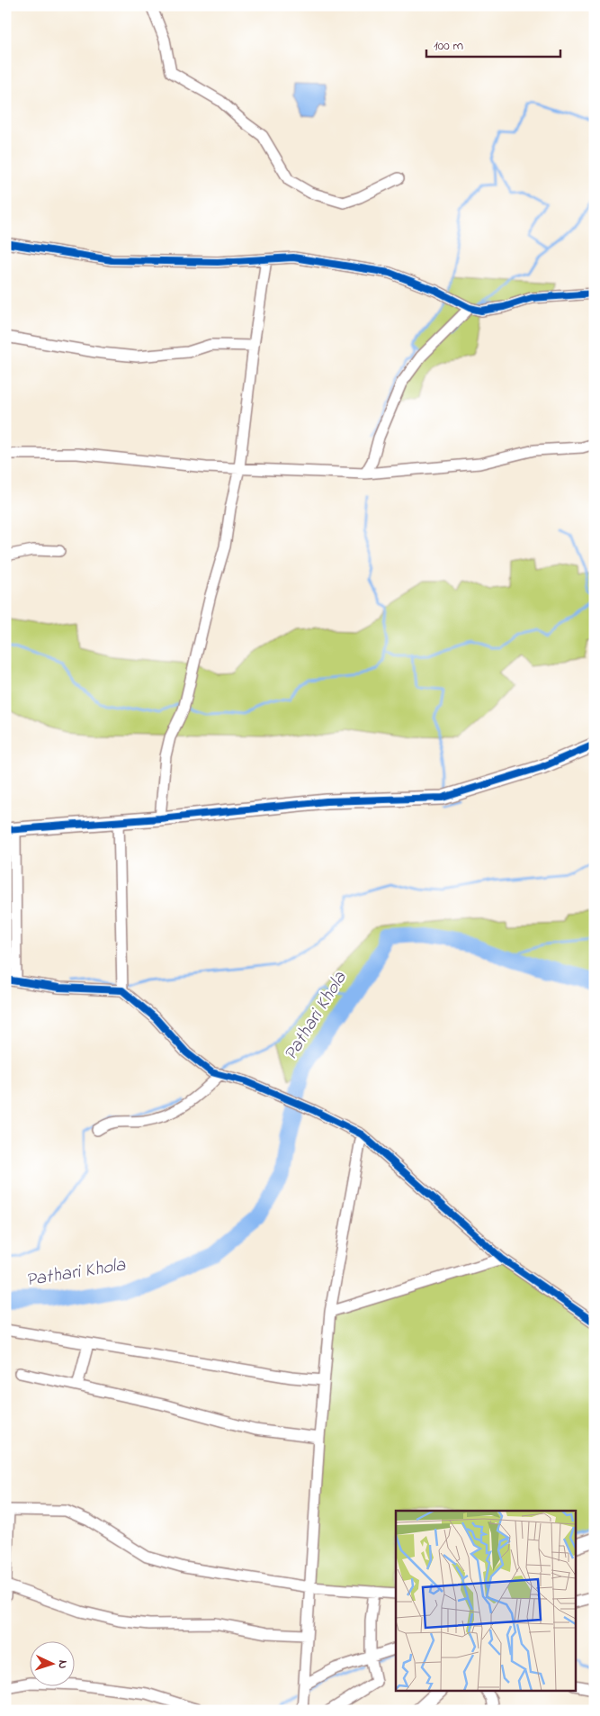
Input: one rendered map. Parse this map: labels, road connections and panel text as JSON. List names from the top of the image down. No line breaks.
{"water":["Pathari Khola"],"scale_bar":"100 m","north":"right"}
